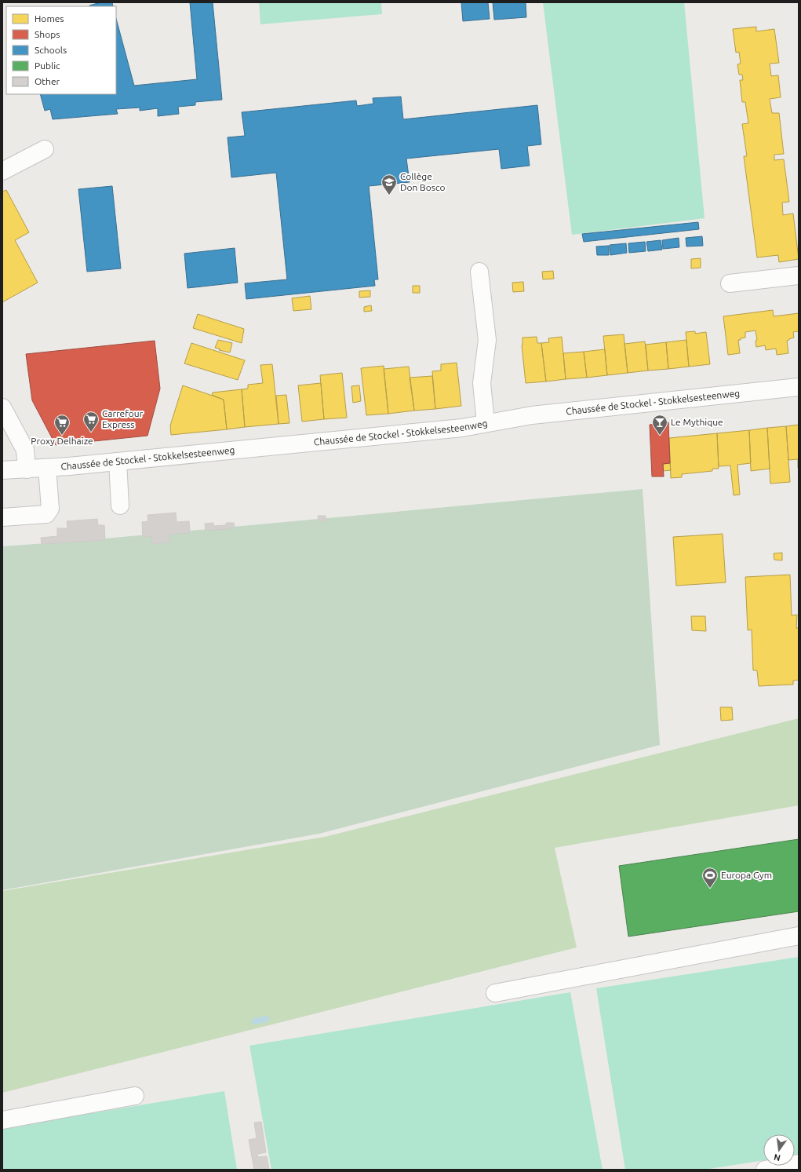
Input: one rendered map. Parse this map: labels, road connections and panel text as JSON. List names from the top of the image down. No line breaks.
{"streets":{"street":["Chaussée de Stockel - Stokkelsesteenweg"]},"places":{"school or university":["Collège Don Bosco"],"supermarket":["Carrefour Express","Proxy Delhaize"],"bar":["Le Mythique"],"sports":["Europa Gym"]},"legend":["Homes","Shops","Schools","Public","Other"],"north":"bottom"}
